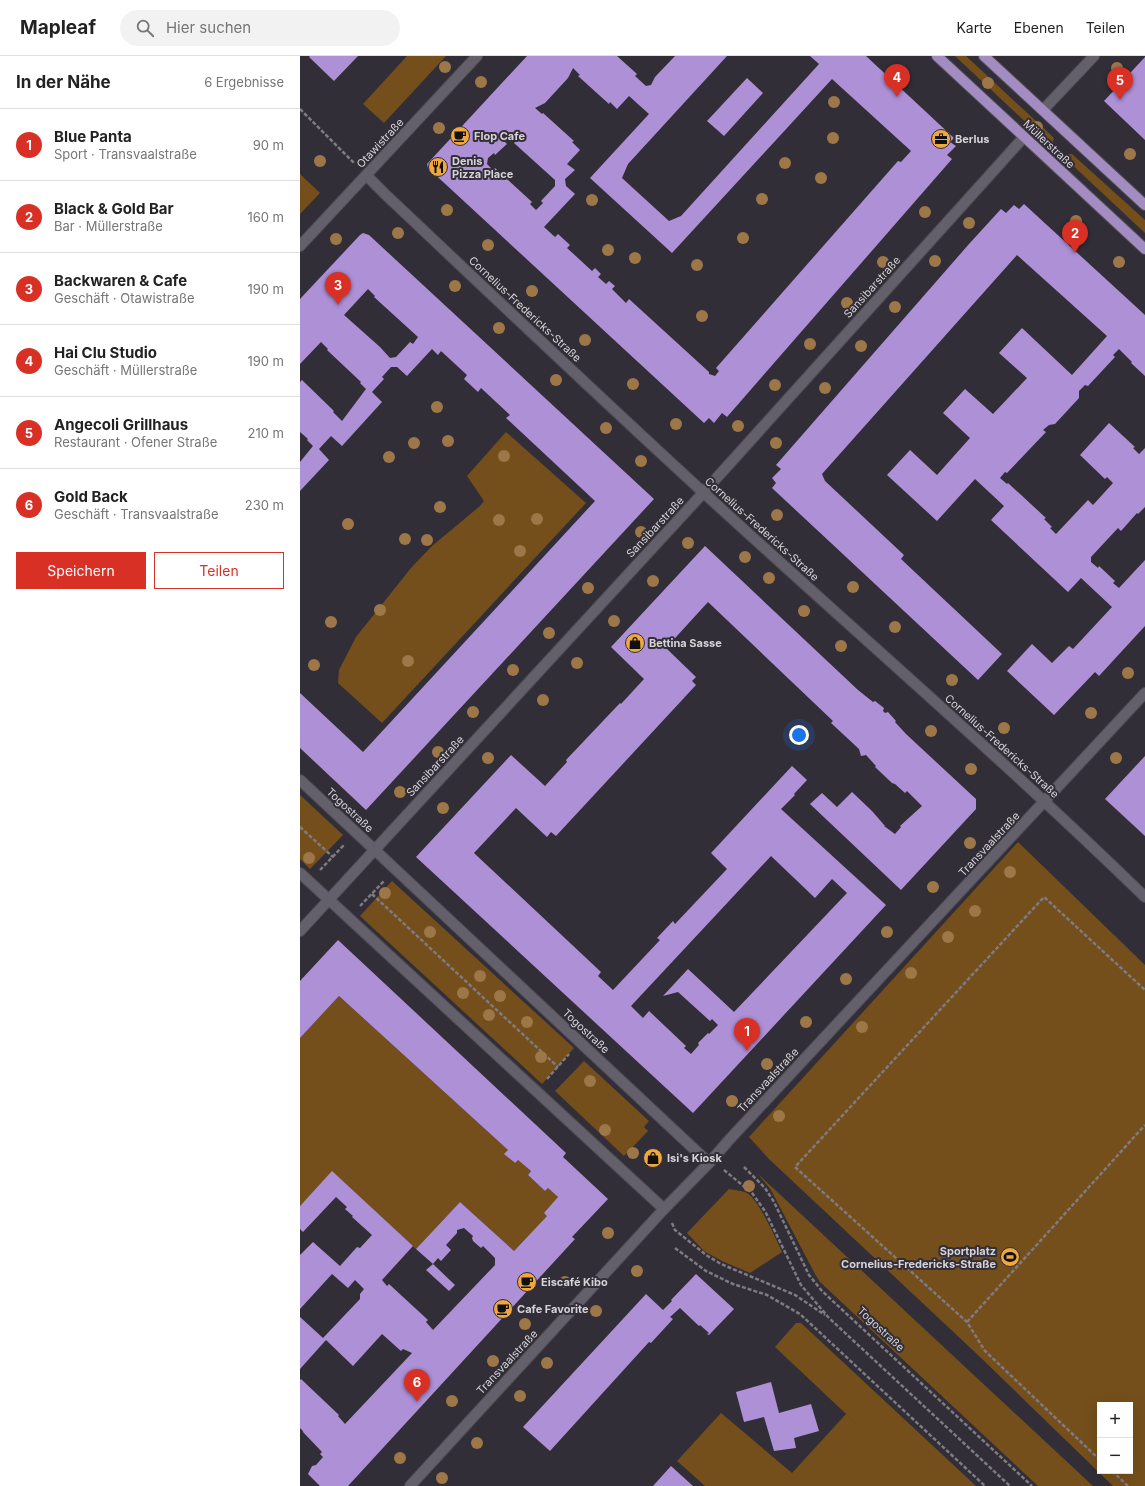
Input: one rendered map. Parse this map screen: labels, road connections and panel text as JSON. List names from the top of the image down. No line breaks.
{"streets":{"main road":["Müllerstraße"],"street":["Otawistraße","Sansibarstraße","Cornelius-Fredericks-Straße","Togostraße","Transvaalstraße"]},"crossings":[["Otawistraße","Cornelius-Fredericks-Straße"],["Müllerstraße","Sansibarstraße"],["Sansibarstraße","Cornelius-Fredericks-Straße"],["Sansibarstraße","Togostraße"],["Cornelius-Fredericks-Straße","Transvaalstraße"],["Togostraße","Transvaalstraße"]],"places":{"cafe":["Flop Cafe","Eiscafé Kibo","Cafe Favorite"],"office":["Berlus"],"restaurant":["Denis Pizza Place"],"shop":["Bettina Sasse","Isi's Kiosk"],"sports":["Sportplatz Cornelius-Fredericks-Straße"]},"page":{"header":"Mapleaf","search":"Hier suchen","nav":["Karte","Ebenen","Teilen"],"heading":["In der Nähe","6 Ergebnisse"],"pins":["4","5","2","3","1","6"],"list":[{"mark":"1","name":"Blue Panta","note":"Sport · Transvaalstraße","value":"90 m"},{"mark":"2","name":"Black & Gold Bar","note":"Bar · Müllerstraße","value":"160 m"},{"mark":"3","name":"Backwaren & Cafe","note":"Geschäft · Otawistraße","value":"190 m"},{"mark":"4","name":"Hai Clu Studio","note":"Geschäft · Müllerstraße","value":"190 m"},{"mark":"5","name":"Angecoli Grillhaus","note":"Restaurant · Ofener Straße","value":"210 m"},{"mark":"6","name":"Gold Back","note":"Geschäft · Transvaalstraße","value":"230 m"}],"buttons":["Speichern","Teilen"],"map_buttons":["+","−"]}}
